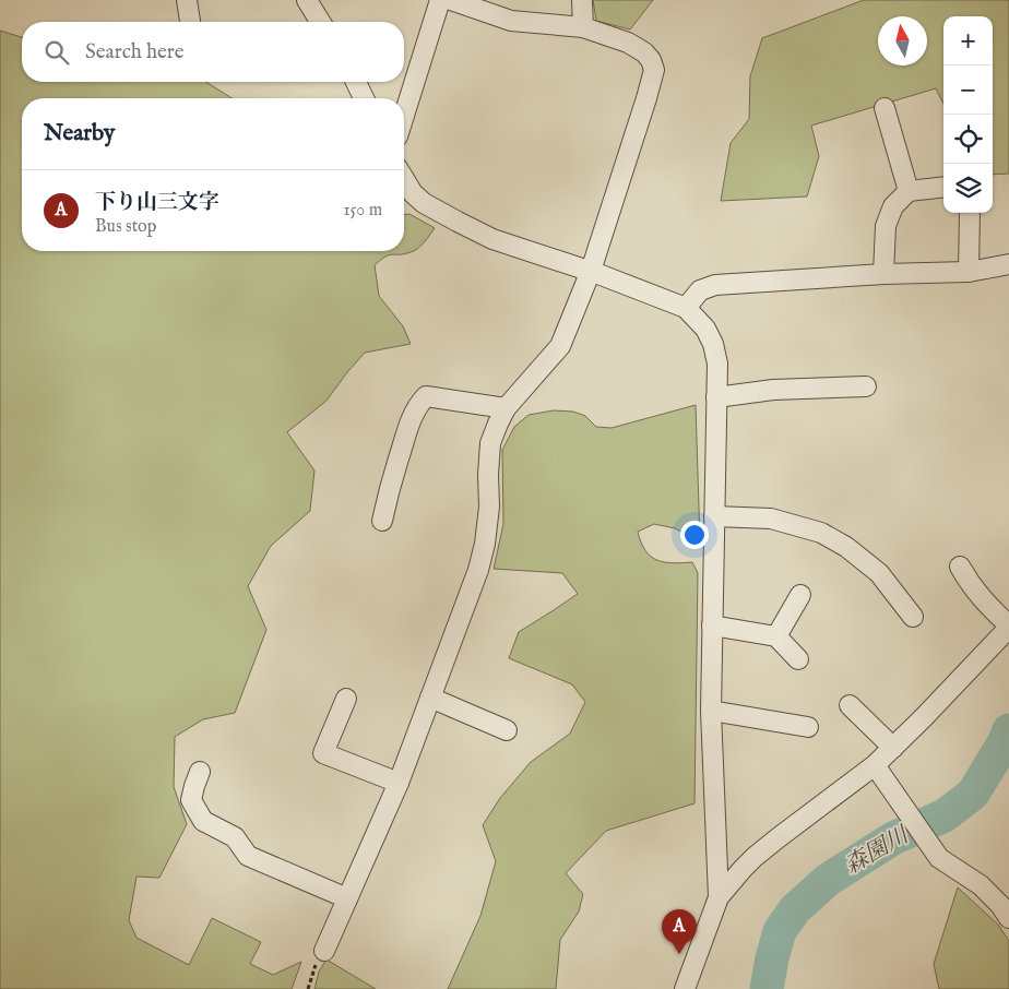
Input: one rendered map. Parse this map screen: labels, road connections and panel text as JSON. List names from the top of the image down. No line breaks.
{"water":["森園川"],"north":"top","page":{"map_buttons":["+","−"],"search":"Search here","heading":"Nearby","list":[{"mark":"A","name":"下り山三文字","note":"Bus stop","value":"150 m"}],"pins":"A"}}
